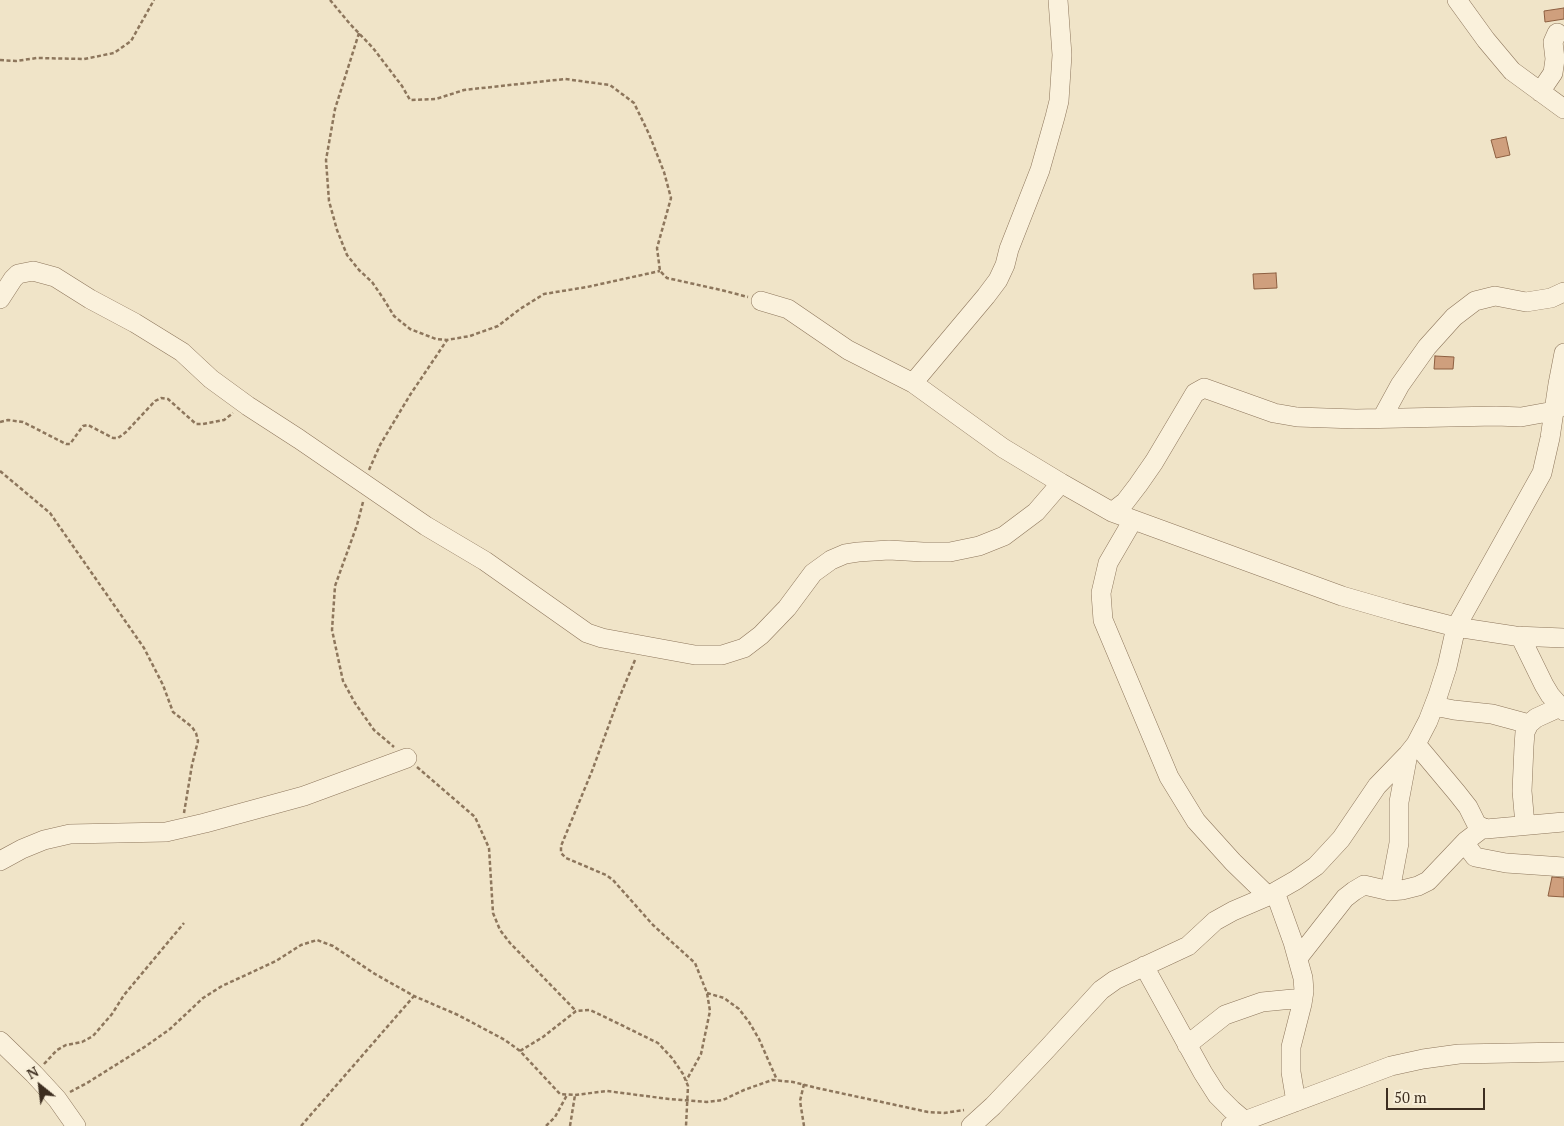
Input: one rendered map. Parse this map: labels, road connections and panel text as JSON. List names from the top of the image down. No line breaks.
{"scale_bar":"50 m","north":"top left"}
